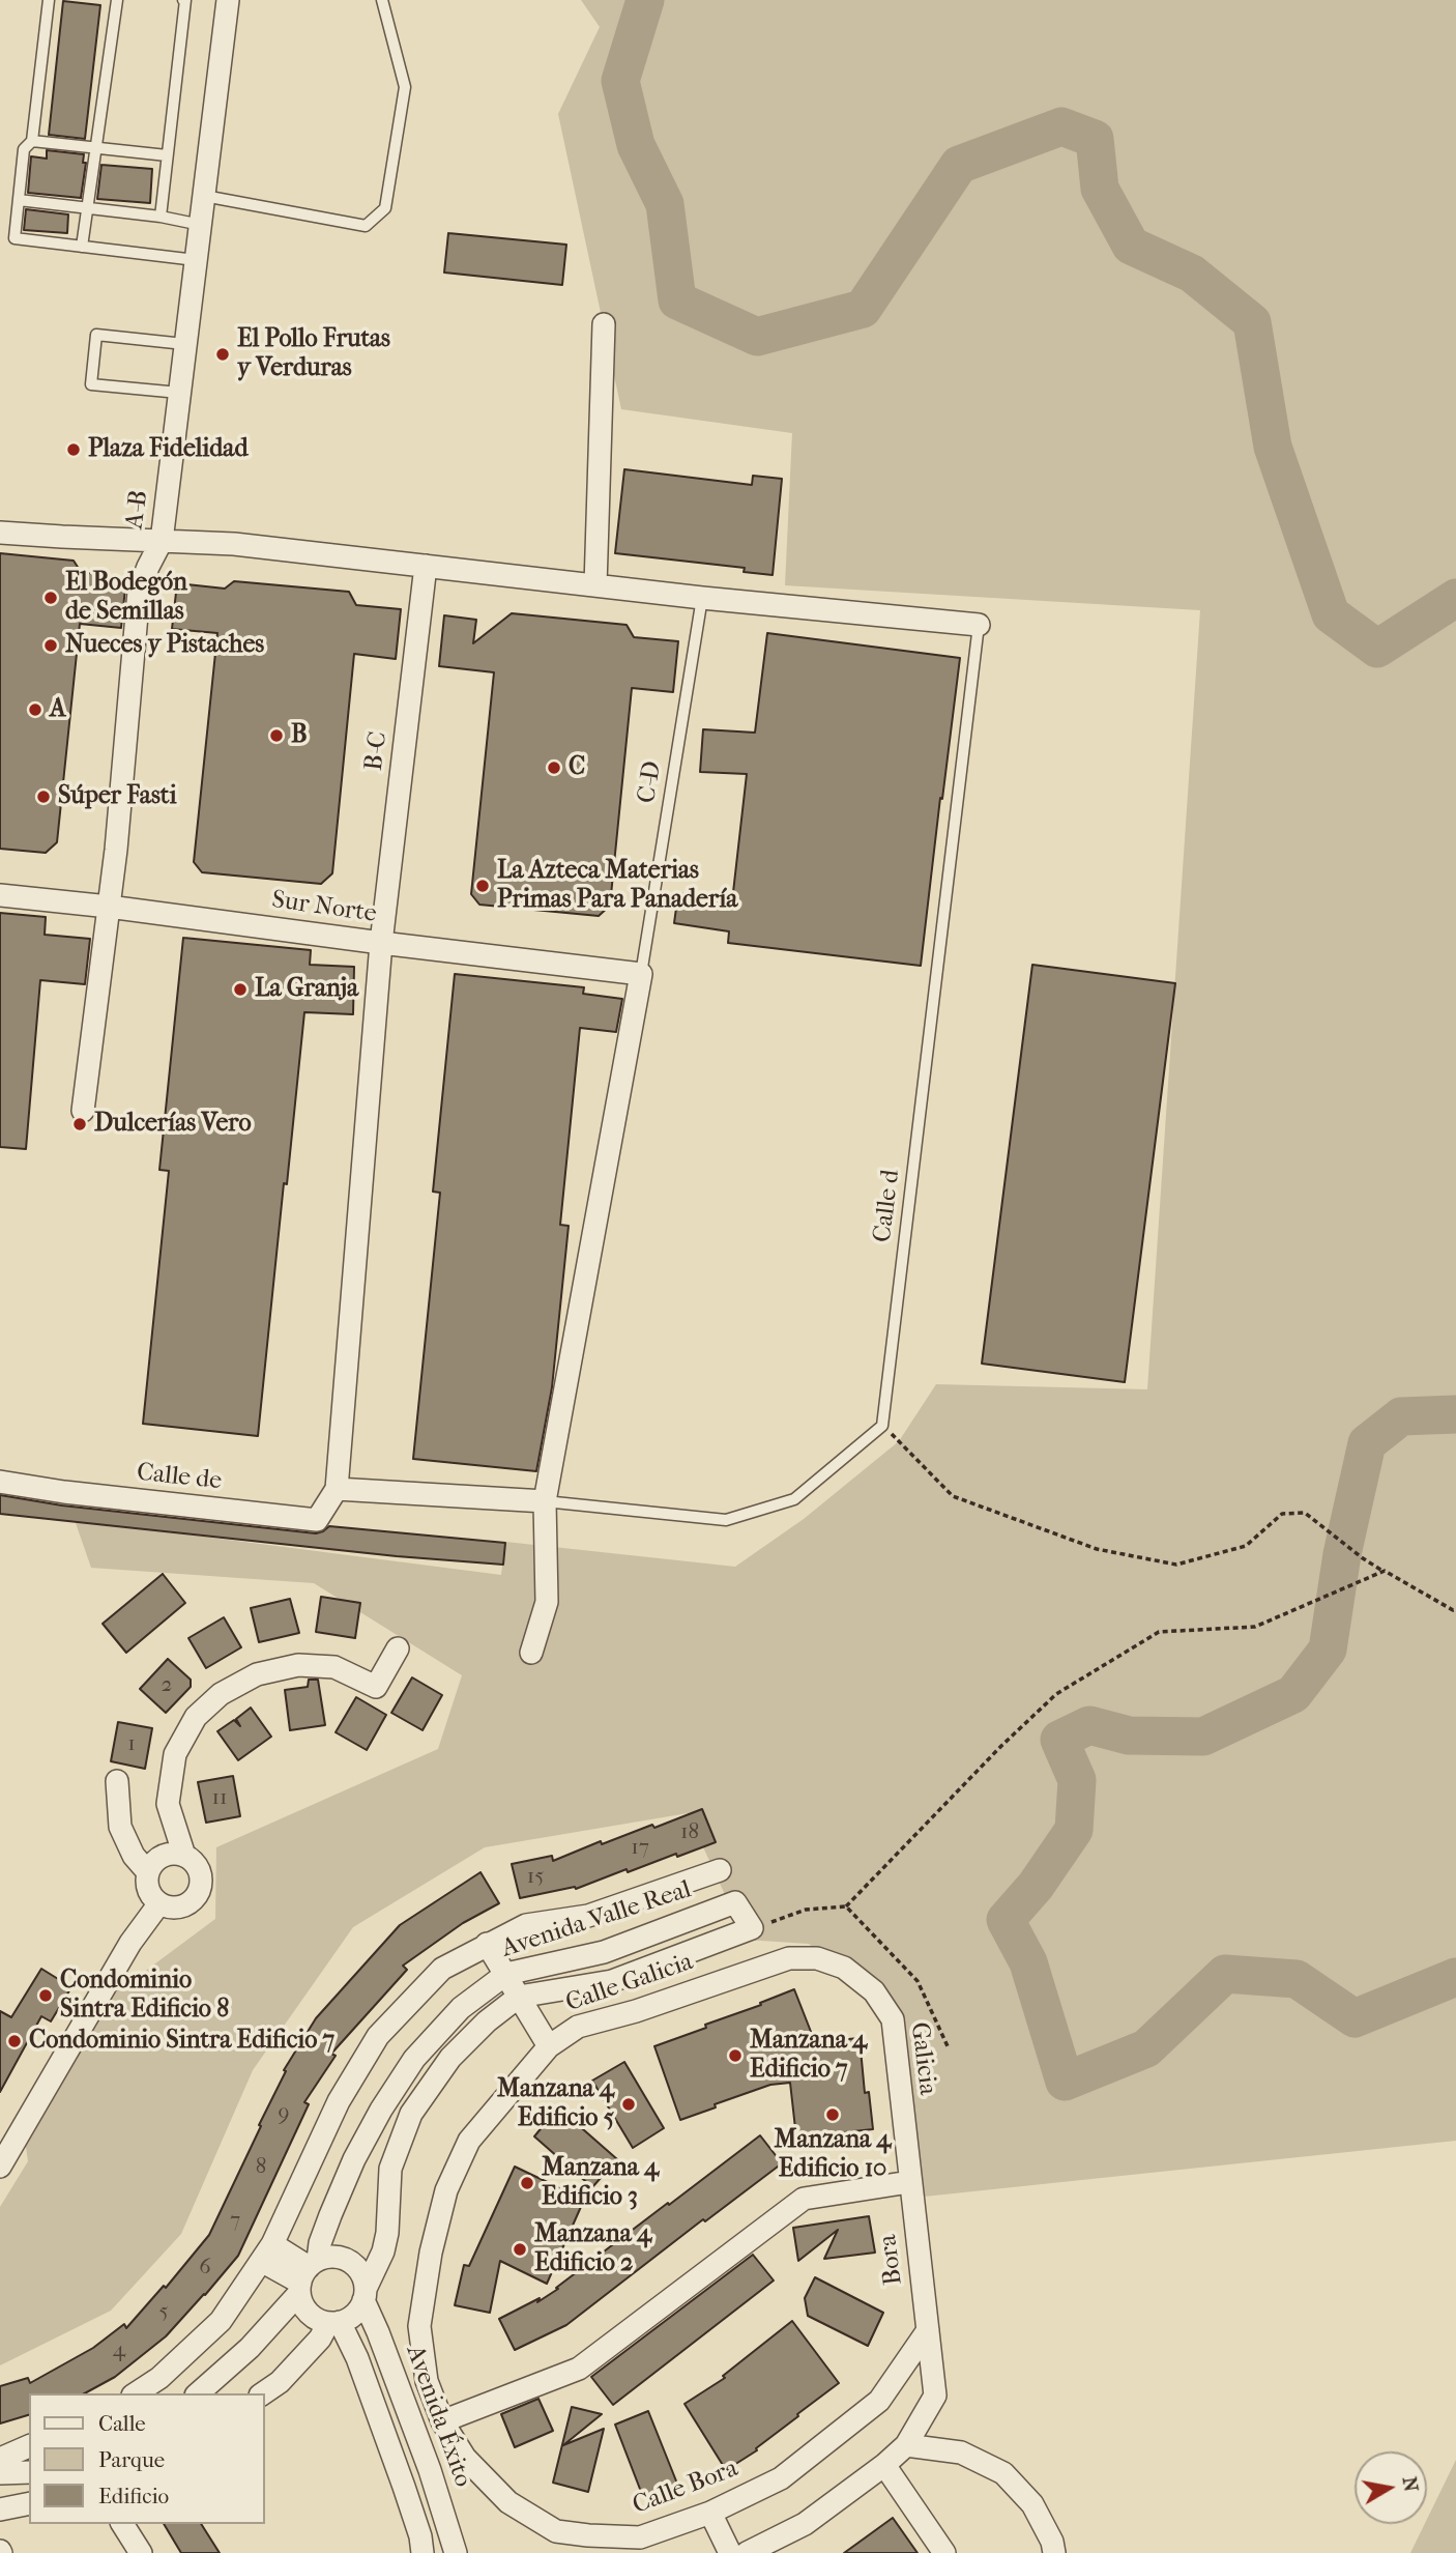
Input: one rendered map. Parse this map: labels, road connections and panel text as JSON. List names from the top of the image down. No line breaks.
{"streets":{"street":["A-B","B-C","Sur Norte","Calle de","Avenida Valle Real","Calle Galicia","Galicia","Bora","Avenida Éxito","Calle Bora"],"lane":["C-D","Calle d"]},"crossings":[["A-B","Sur Norte"],["B-C","Sur Norte"],["B-C","Calle de"],["C-D","Sur Norte"],["Avenida Valle Real","Avenida Éxito"],["Calle Galicia","Galicia"],["Calle Galicia","Calle Bora"],["Galicia","Bora"],["Bora","Calle Bora"]],"places":["El Pollo Frutas y Verduras","Plaza Fidelidad","El Bodegón de Semillas","Nueces y Pistaches","A","B","C","Súper Fasti","La Azteca Materias Primas Para Panadería","La Granja","Dulcerías Vero","Condominio Sintra Edificio 8","Condominio Sintra Edificio 7","Manzana 4 Edificio 7","Manzana 4 Edificio 5","Manzana 4 Edificio 10","Manzana 4 Edificio 3","Manzana 4 Edificio 2"],"house_numbers":["2","1","11","18","17","15","9","8","7","6","5","4"],"legend":["Calle","Parque","Edificio"],"north":"right"}
